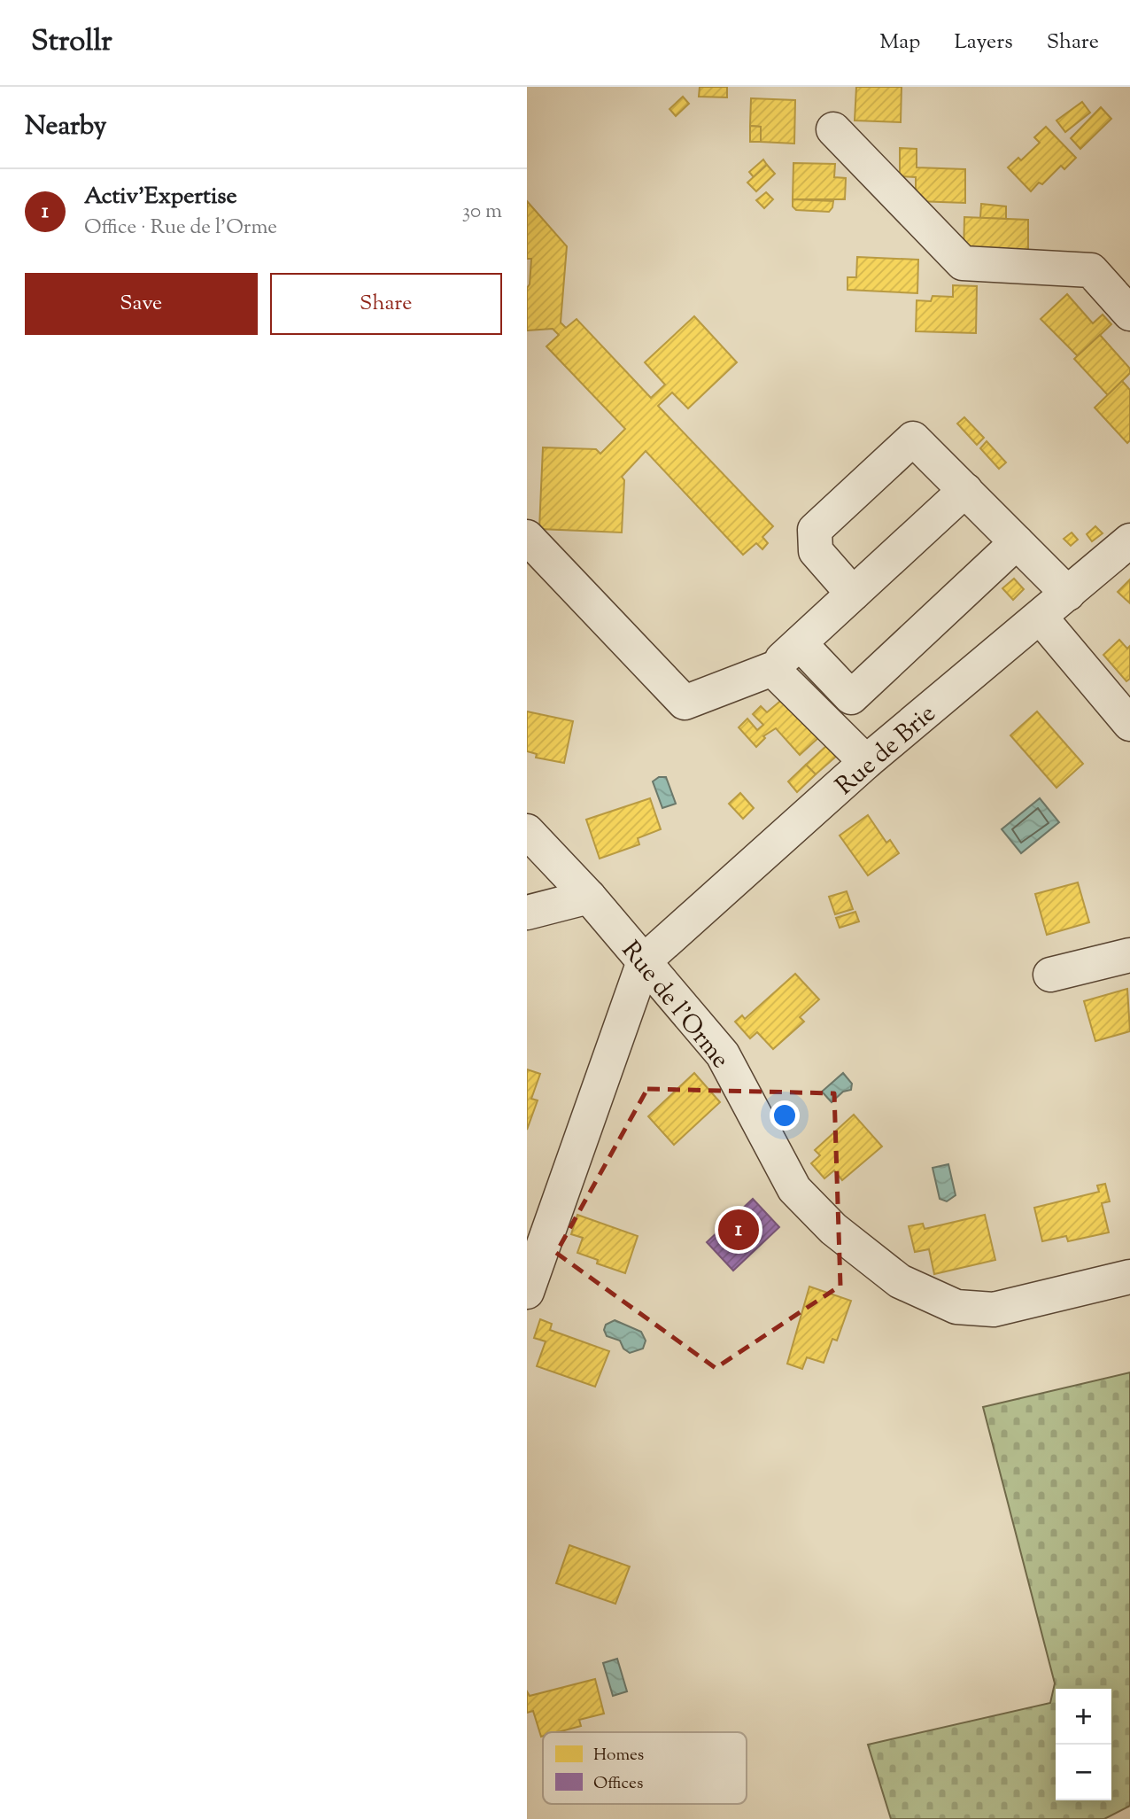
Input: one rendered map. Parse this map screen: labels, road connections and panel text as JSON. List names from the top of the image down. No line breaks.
{"streets":{"street":["Rue de Brie","Rue de l'Orme"]},"crossings":[["Rue de Brie","Rue de l'Orme"]],"legend":["Homes","Offices"],"page":{"header":"Strollr","nav":["Map","Layers","Share"],"heading":"Nearby","list":[{"mark":"1","name":"Activ'Expertise","note":"Office · Rue de l'Orme","value":"30 m"}],"buttons":["Save","Share"],"pins":"1","map_buttons":["+","−"]}}
